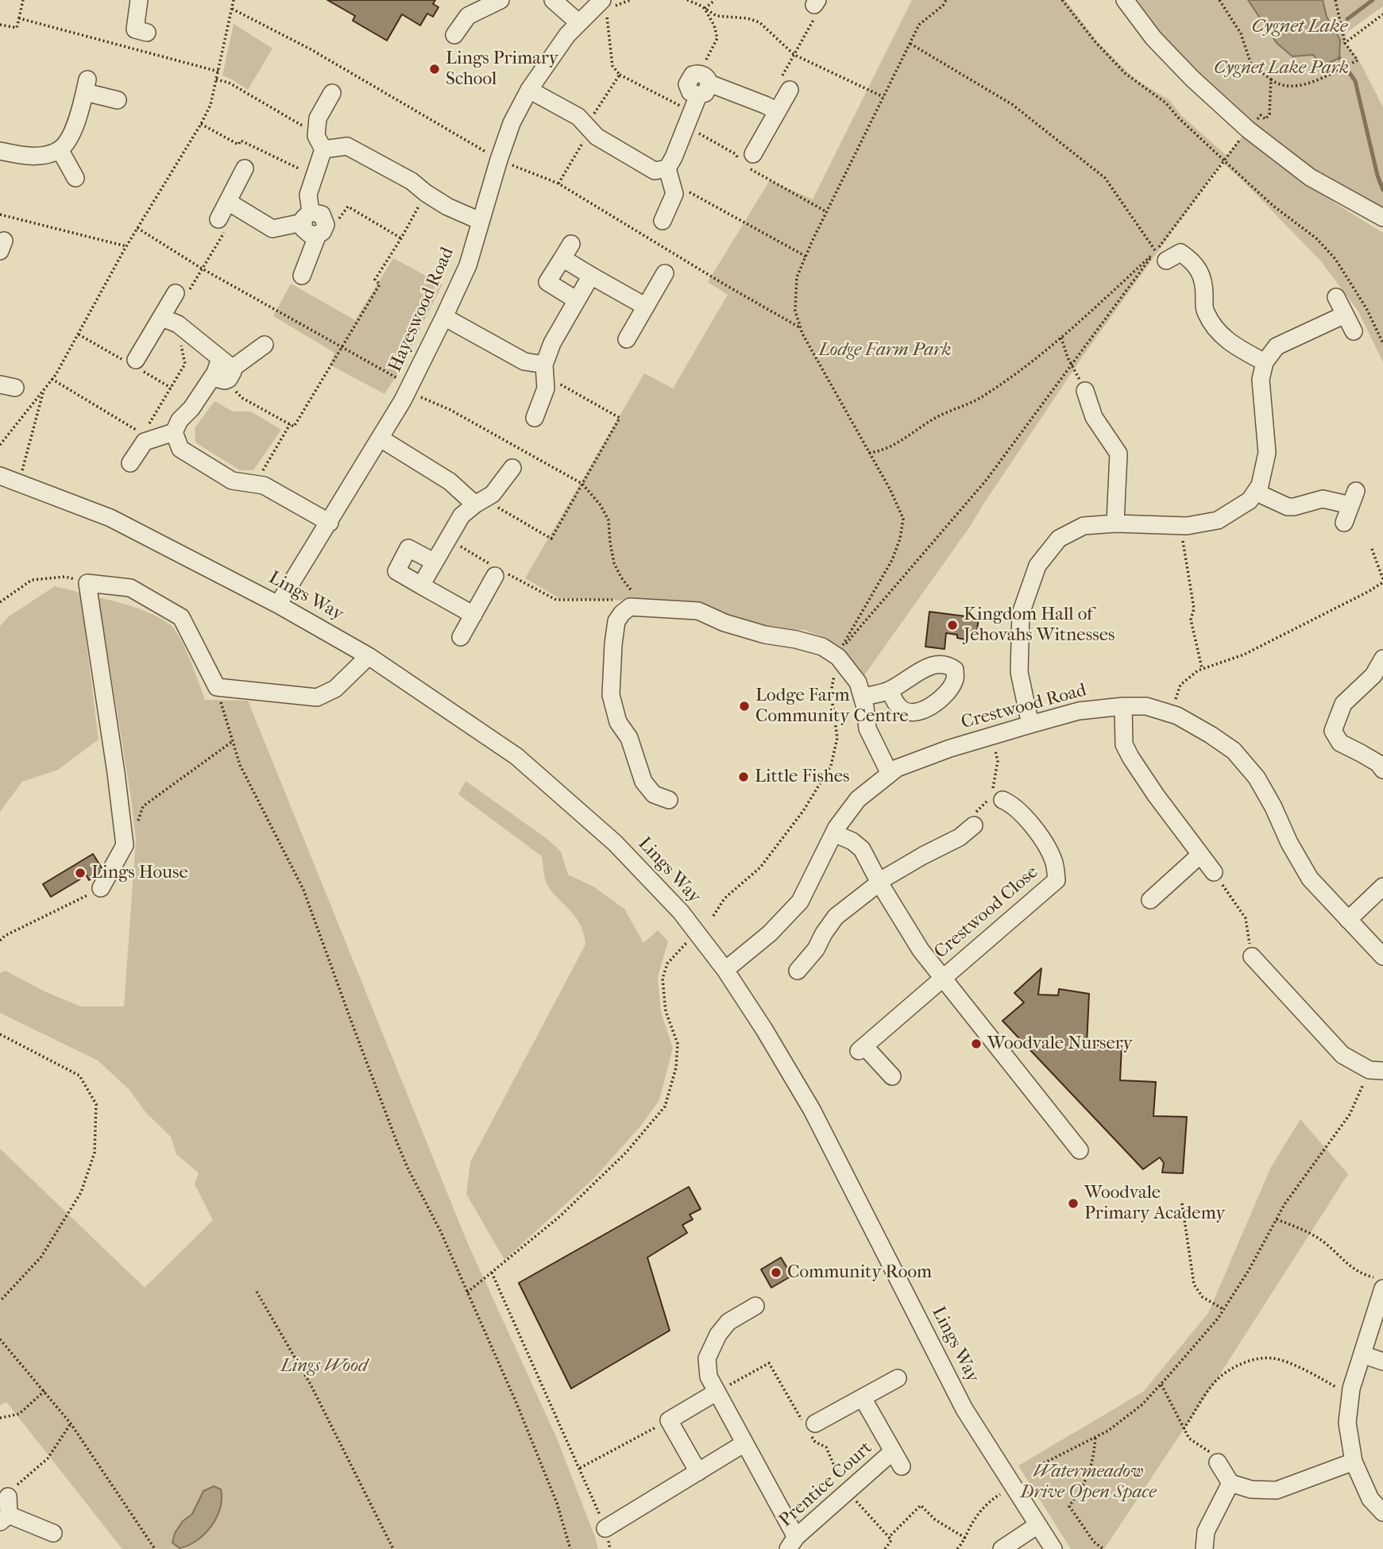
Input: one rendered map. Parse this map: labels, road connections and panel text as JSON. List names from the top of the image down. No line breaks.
{"streets":{"street":["Hayeswood Road","Lings Way","Crestwood Road","Crestwood Close","Prentice Court"]},"crossings":[["Hayeswood Road","Lings Way"],["Lings Way","Crestwood Road"],["Crestwood Road","Crestwood Close"]],"water":["Cygnet Lake"],"parks":["Cygnet Lake Park","Lodge Farm Park","Lings Wood","Watermeadow Drive Open Space"],"places":["Lings Primary School","Kingdom Hall of Jehovahs Witnesses","Lodge Farm Community Centre","Little Fishes","Lings House","Woodvale Nursery","Woodvale Primary Academy","Community Room"]}
